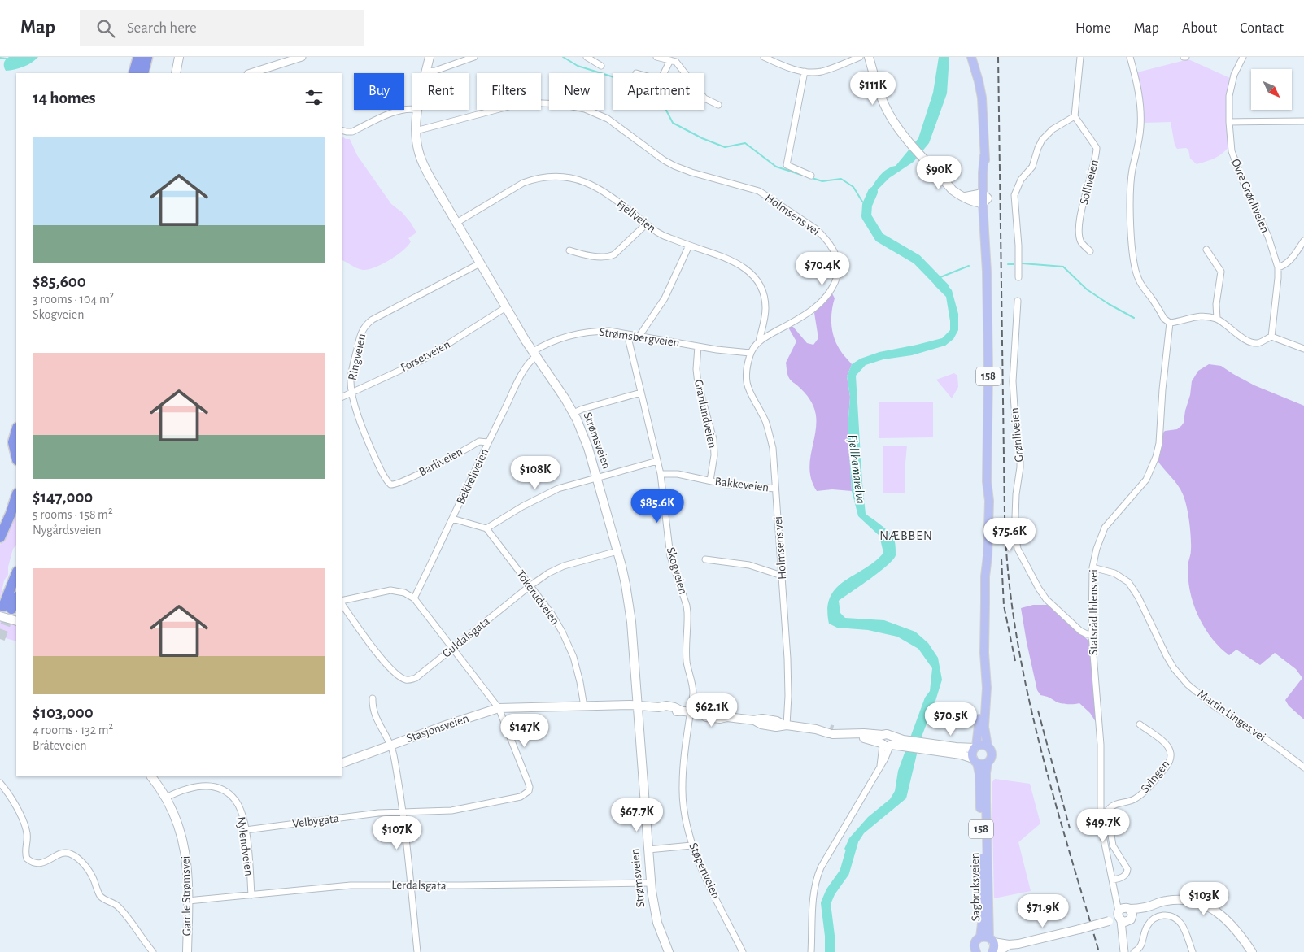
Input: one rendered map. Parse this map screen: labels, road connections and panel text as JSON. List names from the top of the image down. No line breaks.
{"streets":{"main road":["158","Strømsveien","Stasjonsveien","Sagbruksveien","Gamle Strømsvei"],"street":["Solliveien","Øvre Grønliveien","Holmsens vei","Fjellveien","Strømsbergveien","Forsetveien","Ringveien","Granlundveien","Grønliveien","Barliveien","Bekkeliveien","Bakkeveien","Skogveien","Tokerudveien","Statsråd Ihlens vei","Guldalsgata","Martin Linges vei","Svingen","Velbygata","Nylendveien","Støperiveien","Lerdalsgata"]},"crossings":[["Holmsens vei","Fjellveien"],["Holmsens vei","Strømsbergveien"],["Holmsens vei","Strømsveien"],["Holmsens vei","Bakkeveien"],["Holmsens vei","Stasjonsveien"],["Fjellveien","Strømsveien"],["Strømsbergveien","Granlundveien"],["Strømsbergveien","Strømsveien"],["Strømsbergveien","Bekkeliveien"],["Strømsbergveien","Skogveien"],["Forsetveien","Ringveien"],["Forsetveien","Strømsveien"],["Ringveien","Strømsveien"],["Ringveien","Barliveien"],["158","Stasjonsveien"],["158","Sagbruksveien"],["Granlundveien","Bakkeveien"],["Grønliveien","Statsråd Ihlens vei"],["Strømsveien","Bekkeliveien"],["Strømsveien","Guldalsgata"],["Strømsveien","Stasjonsveien"],["Strømsveien","Lerdalsgata"],["Barliveien","Bekkeliveien"],["Bakkeveien","Skogveien"],["Skogveien","Stasjonsveien"],["Skogveien","Støperiveien"],["Tokerudveien","Guldalsgata"],["Tokerudveien","Stasjonsveien"],["Statsråd Ihlens vei","Martin Linges vei"],["Statsråd Ihlens vei","Svingen"],["Stasjonsveien","Velbygata"],["Stasjonsveien","Støperiveien"],["Stasjonsveien","Sagbruksveien"],["Velbygata","Nylendveien"],["Nylendveien","Lerdalsgata"],["Nylendveien","Gamle Strømsvei"],["Lerdalsgata","Gamle Strømsvei"]],"districts":["NÆBBEN"],"water":["Fjellhamarelva"],"north":"bottom right","page":{"header":"Map","search":"Search here","nav":["Home","Map","About","Contact"],"price":["$111K","$90K","$70.4K","$108K","$85.6K","$75.6K","$62.1K","$70.5K","$147K","$67.7K","$49.7K","$107K","$103K","$71.9K"],"chip":["Buy","Rent","Filters","New","Apartment"],"heading":"14 homes","list":[{"name":"$85,600","note":"3 rooms · 104 m² · Skogveien"},{"name":"$147,000","note":"5 rooms · 158 m² · Nygårdsveien"},{"name":"$103,000","note":"4 rooms · 132 m² · Bråteveien"}]}}
